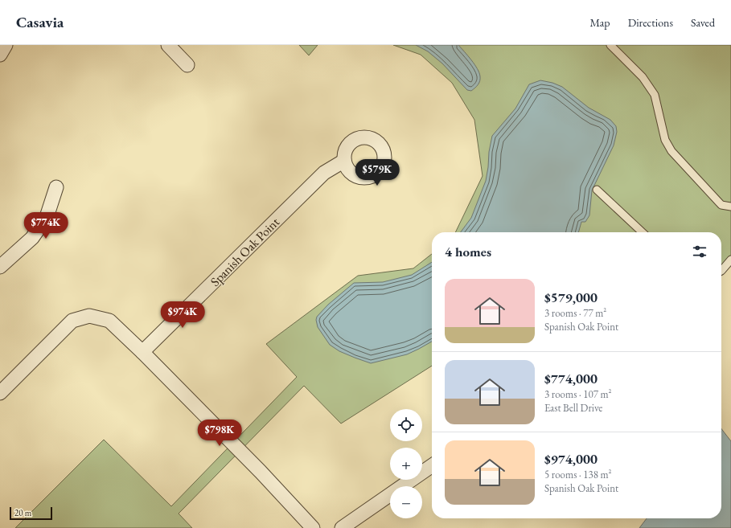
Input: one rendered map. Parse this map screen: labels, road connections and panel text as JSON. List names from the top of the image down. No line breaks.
{"streets":{"street":["Spanish Oak Point"]},"scale_bar":"20 m","page":{"header":"Casavia","nav":["Map","Directions","Saved"],"price":["$579K","$774K","$974K","$798K"],"heading":"4 homes","list":[{"name":"$579,000","note":"3 rooms · 77 m² · Spanish Oak Point"},{"name":"$774,000","note":"3 rooms · 107 m² · East Bell Drive"},{"name":"$974,000","note":"5 rooms · 138 m² · Spanish Oak Point"}],"map_buttons":["+","−"],"scale":"20 m"}}
